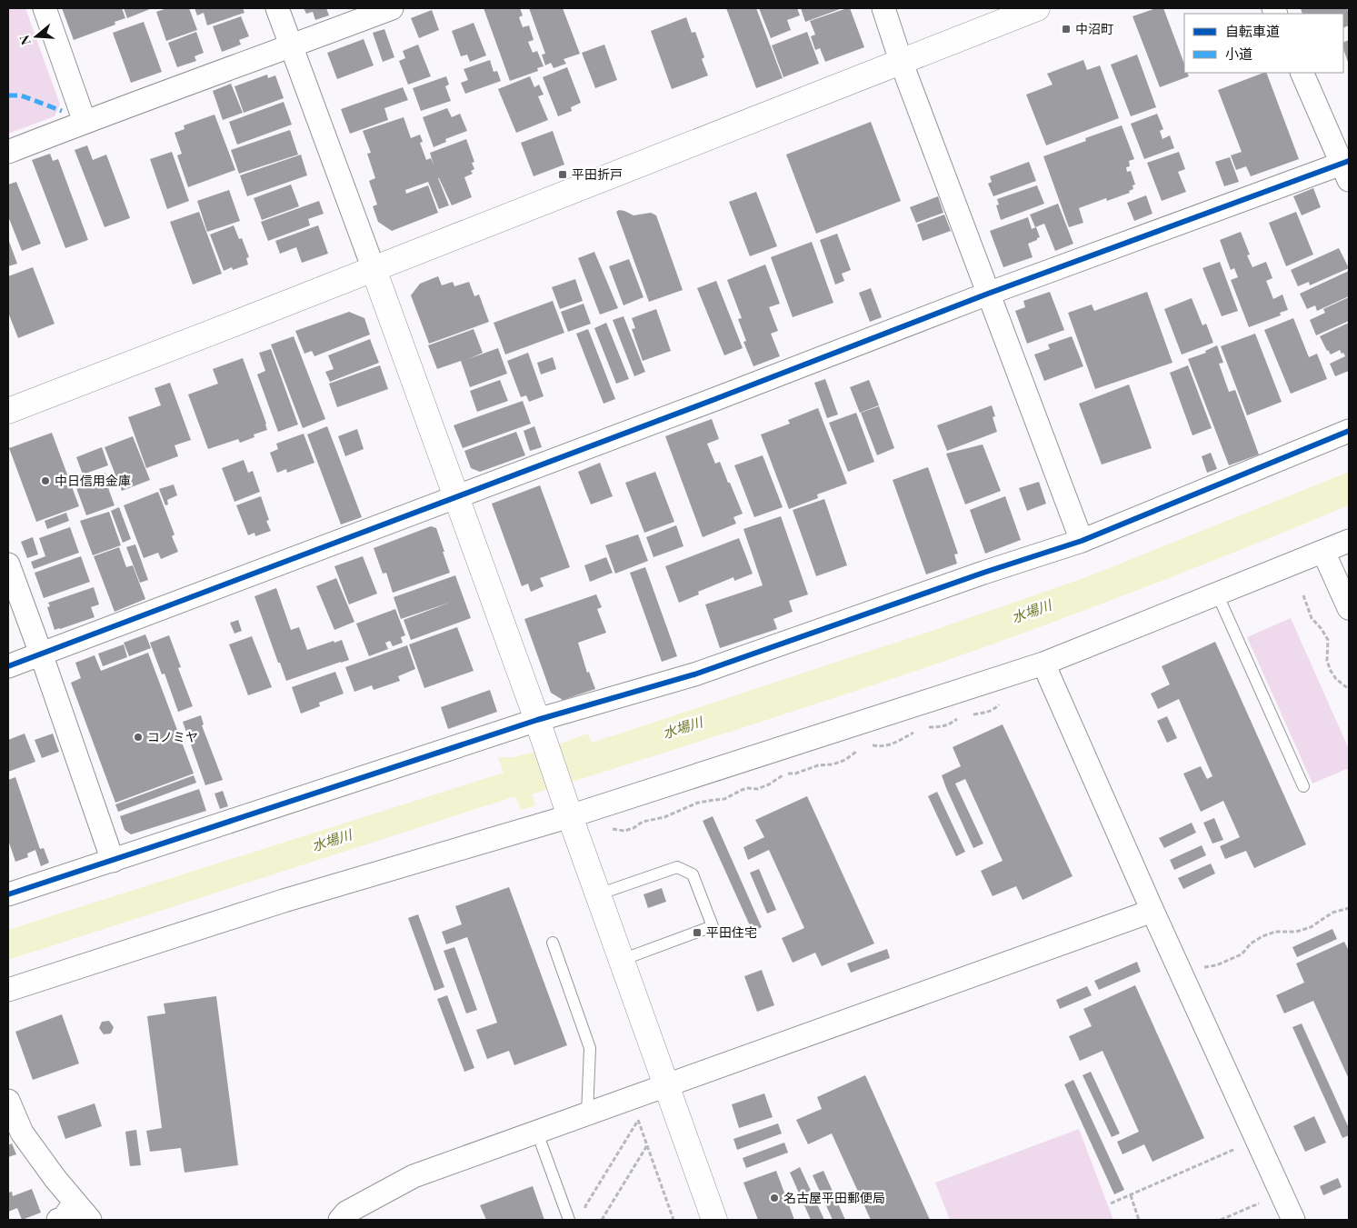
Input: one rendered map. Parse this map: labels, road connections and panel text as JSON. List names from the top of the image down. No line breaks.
{"water":["水場川"],"places":{"transit":["中沼町","平田折戸","平田住宅"],"other":["中日信用金庫","コノミヤ","名古屋平田郵便局"]},"legend":["自転車道","小道"],"north":"left"}
